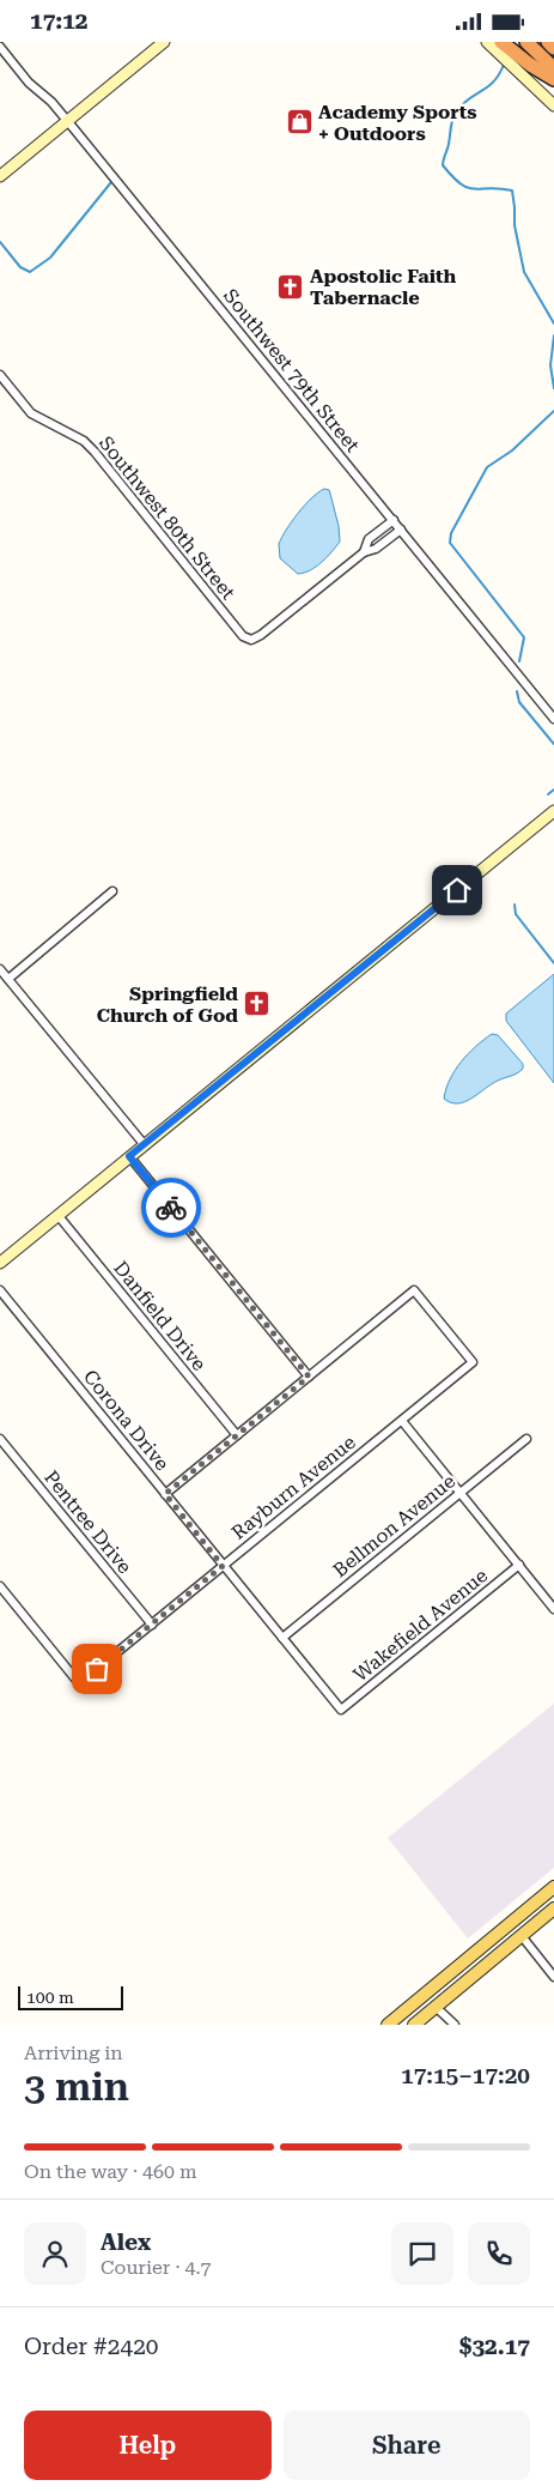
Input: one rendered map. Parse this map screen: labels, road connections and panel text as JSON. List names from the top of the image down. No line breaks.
{"streets":{"street":["Southwest 79th Street","Southwest 80th Street","Danfield Drive","Corona Drive","Rayburn Avenue","Pentree Drive","Bellmon Avenue","Wakefield Avenue"]},"crossings":[["Corona Drive","Rayburn Avenue"],["Corona Drive","Bellmon Avenue"],["Corona Drive","Wakefield Avenue"],["Rayburn Avenue","Pentree Drive"]],"places":{"shop":["Academy Sports + Outdoors"],"church":["Apostolic Faith Tabernacle","Springfield Church of God"]},"scale_bar":"100 m","page":{"status":"17:12","scale":"100 m","heading":["3 min","Arriving in","17:15–17:20"],"panel":["Alex","Courier · 4.7","Order #2420","$32.17"],"bar":"On the way · 460 m","buttons":["Help","Share"]}}
